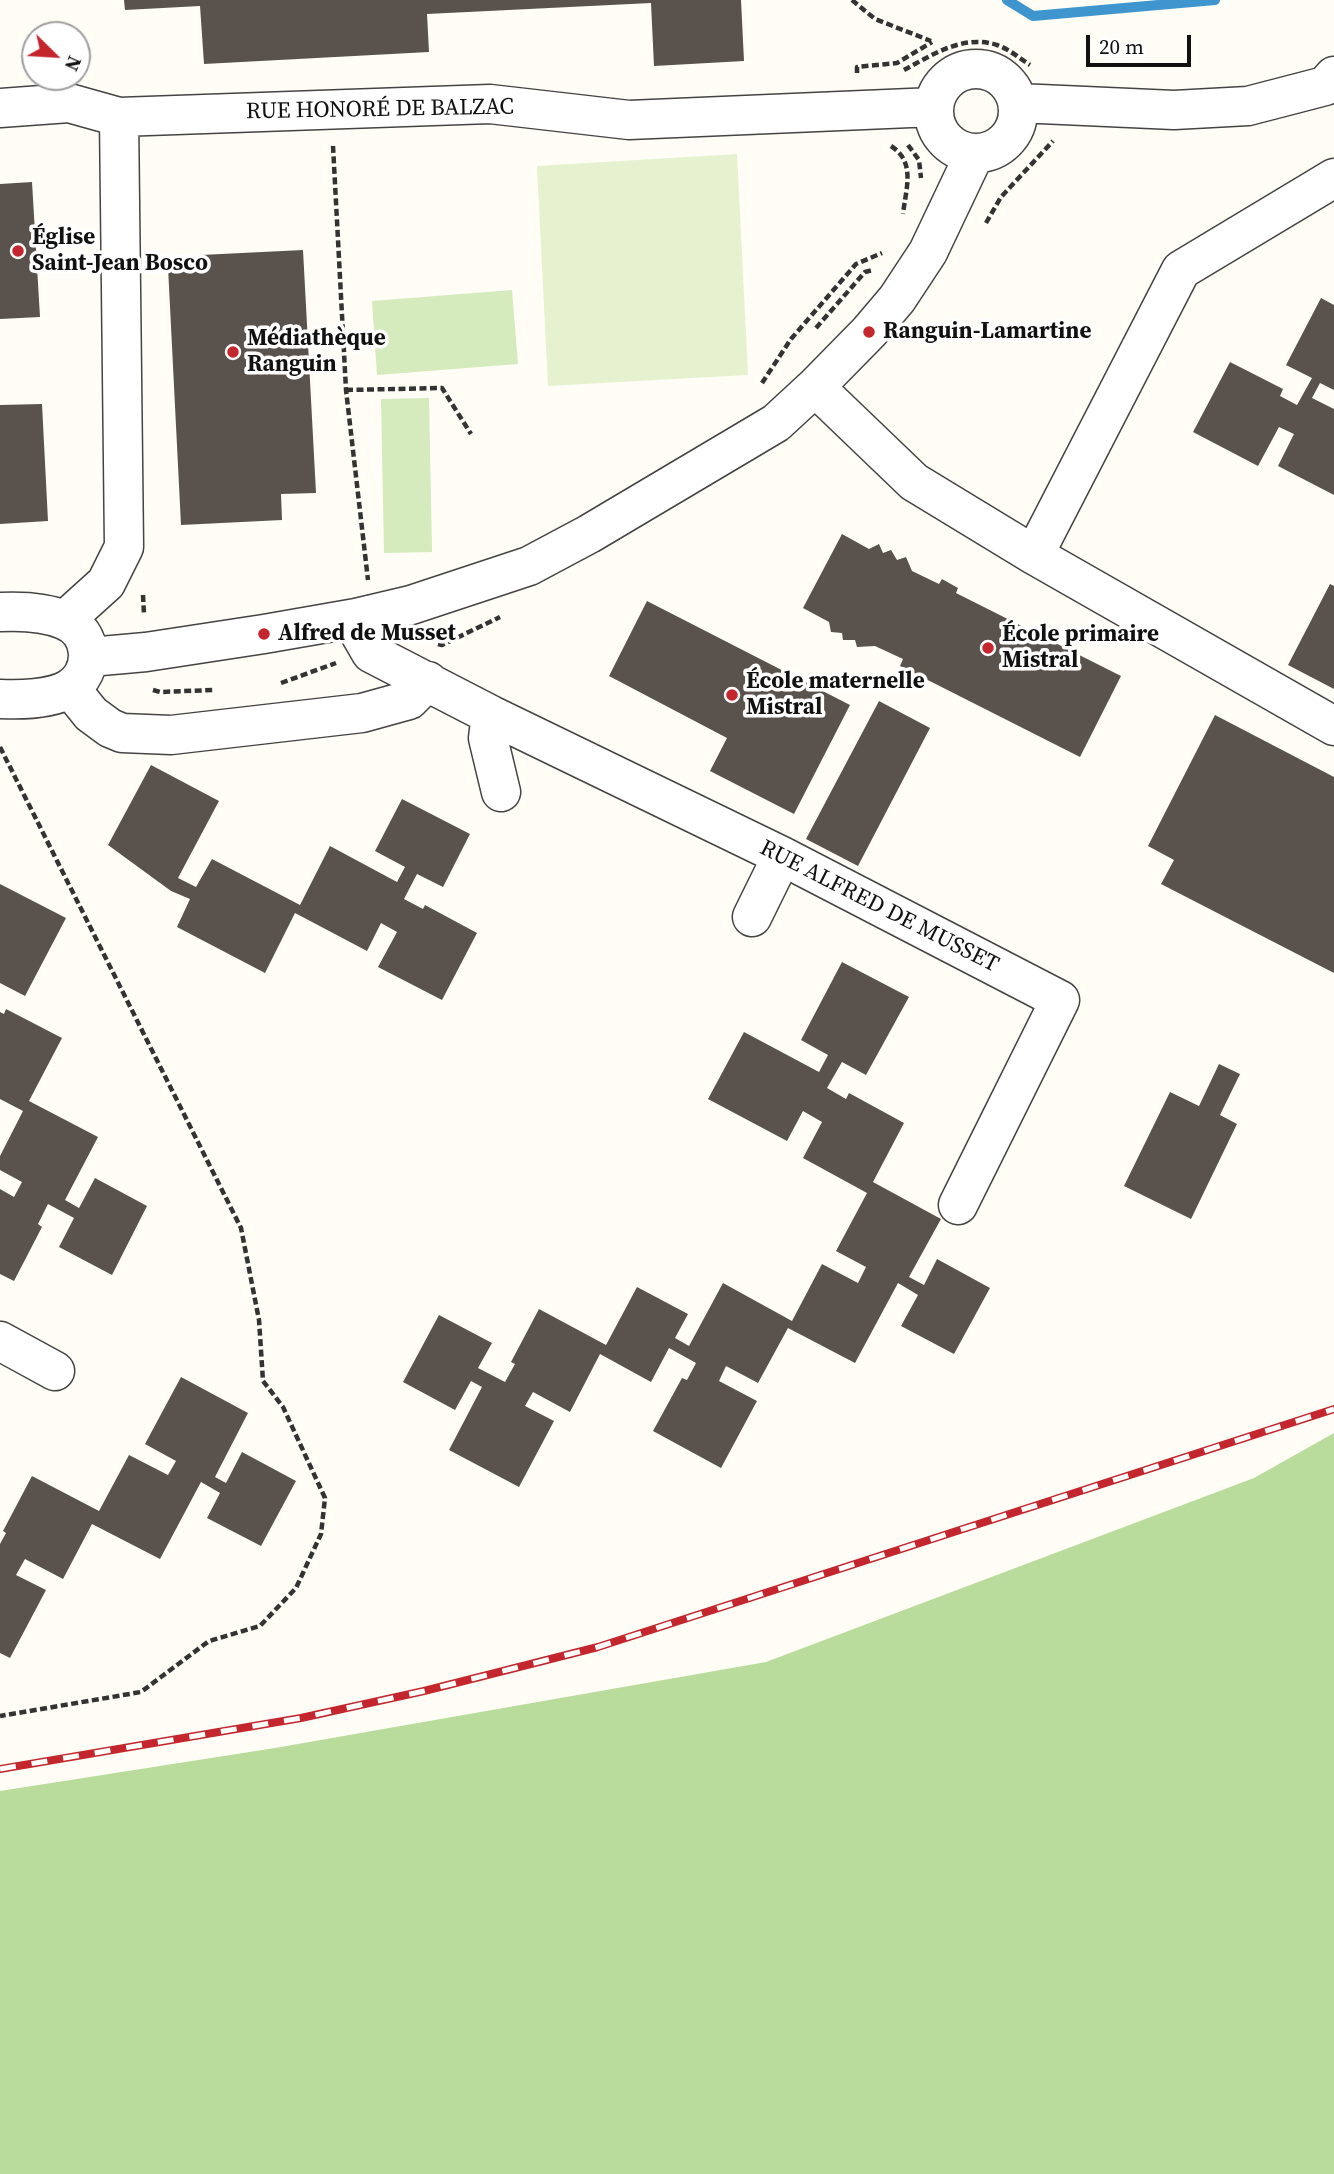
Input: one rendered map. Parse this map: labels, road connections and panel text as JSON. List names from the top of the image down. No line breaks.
{"streets":{"street":["RUE HONORÉ DE BALZAC","RUE ALFRED DE MUSSET"]},"places":["Église Saint-Jean Bosco","Ranguin-Lamartine","Médiathèque Ranguin","Alfred de Musset","École primaire Mistral","École maternelle Mistral"],"scale_bar":"20 m","north":"bottom right"}
